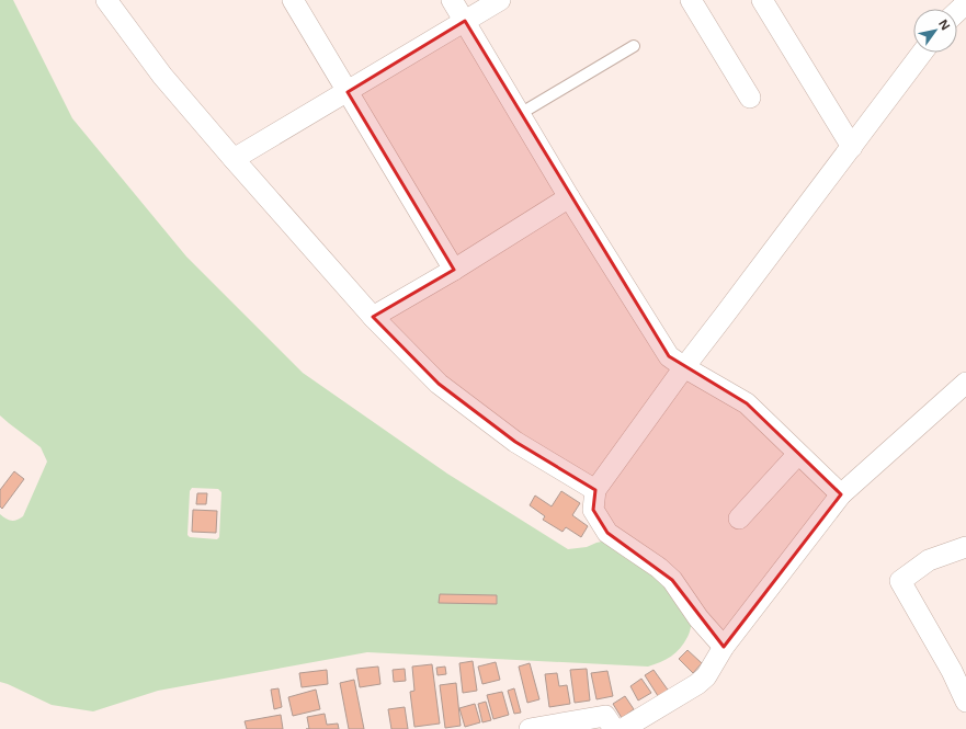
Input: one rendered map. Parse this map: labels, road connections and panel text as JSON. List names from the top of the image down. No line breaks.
{"north":"top right"}
